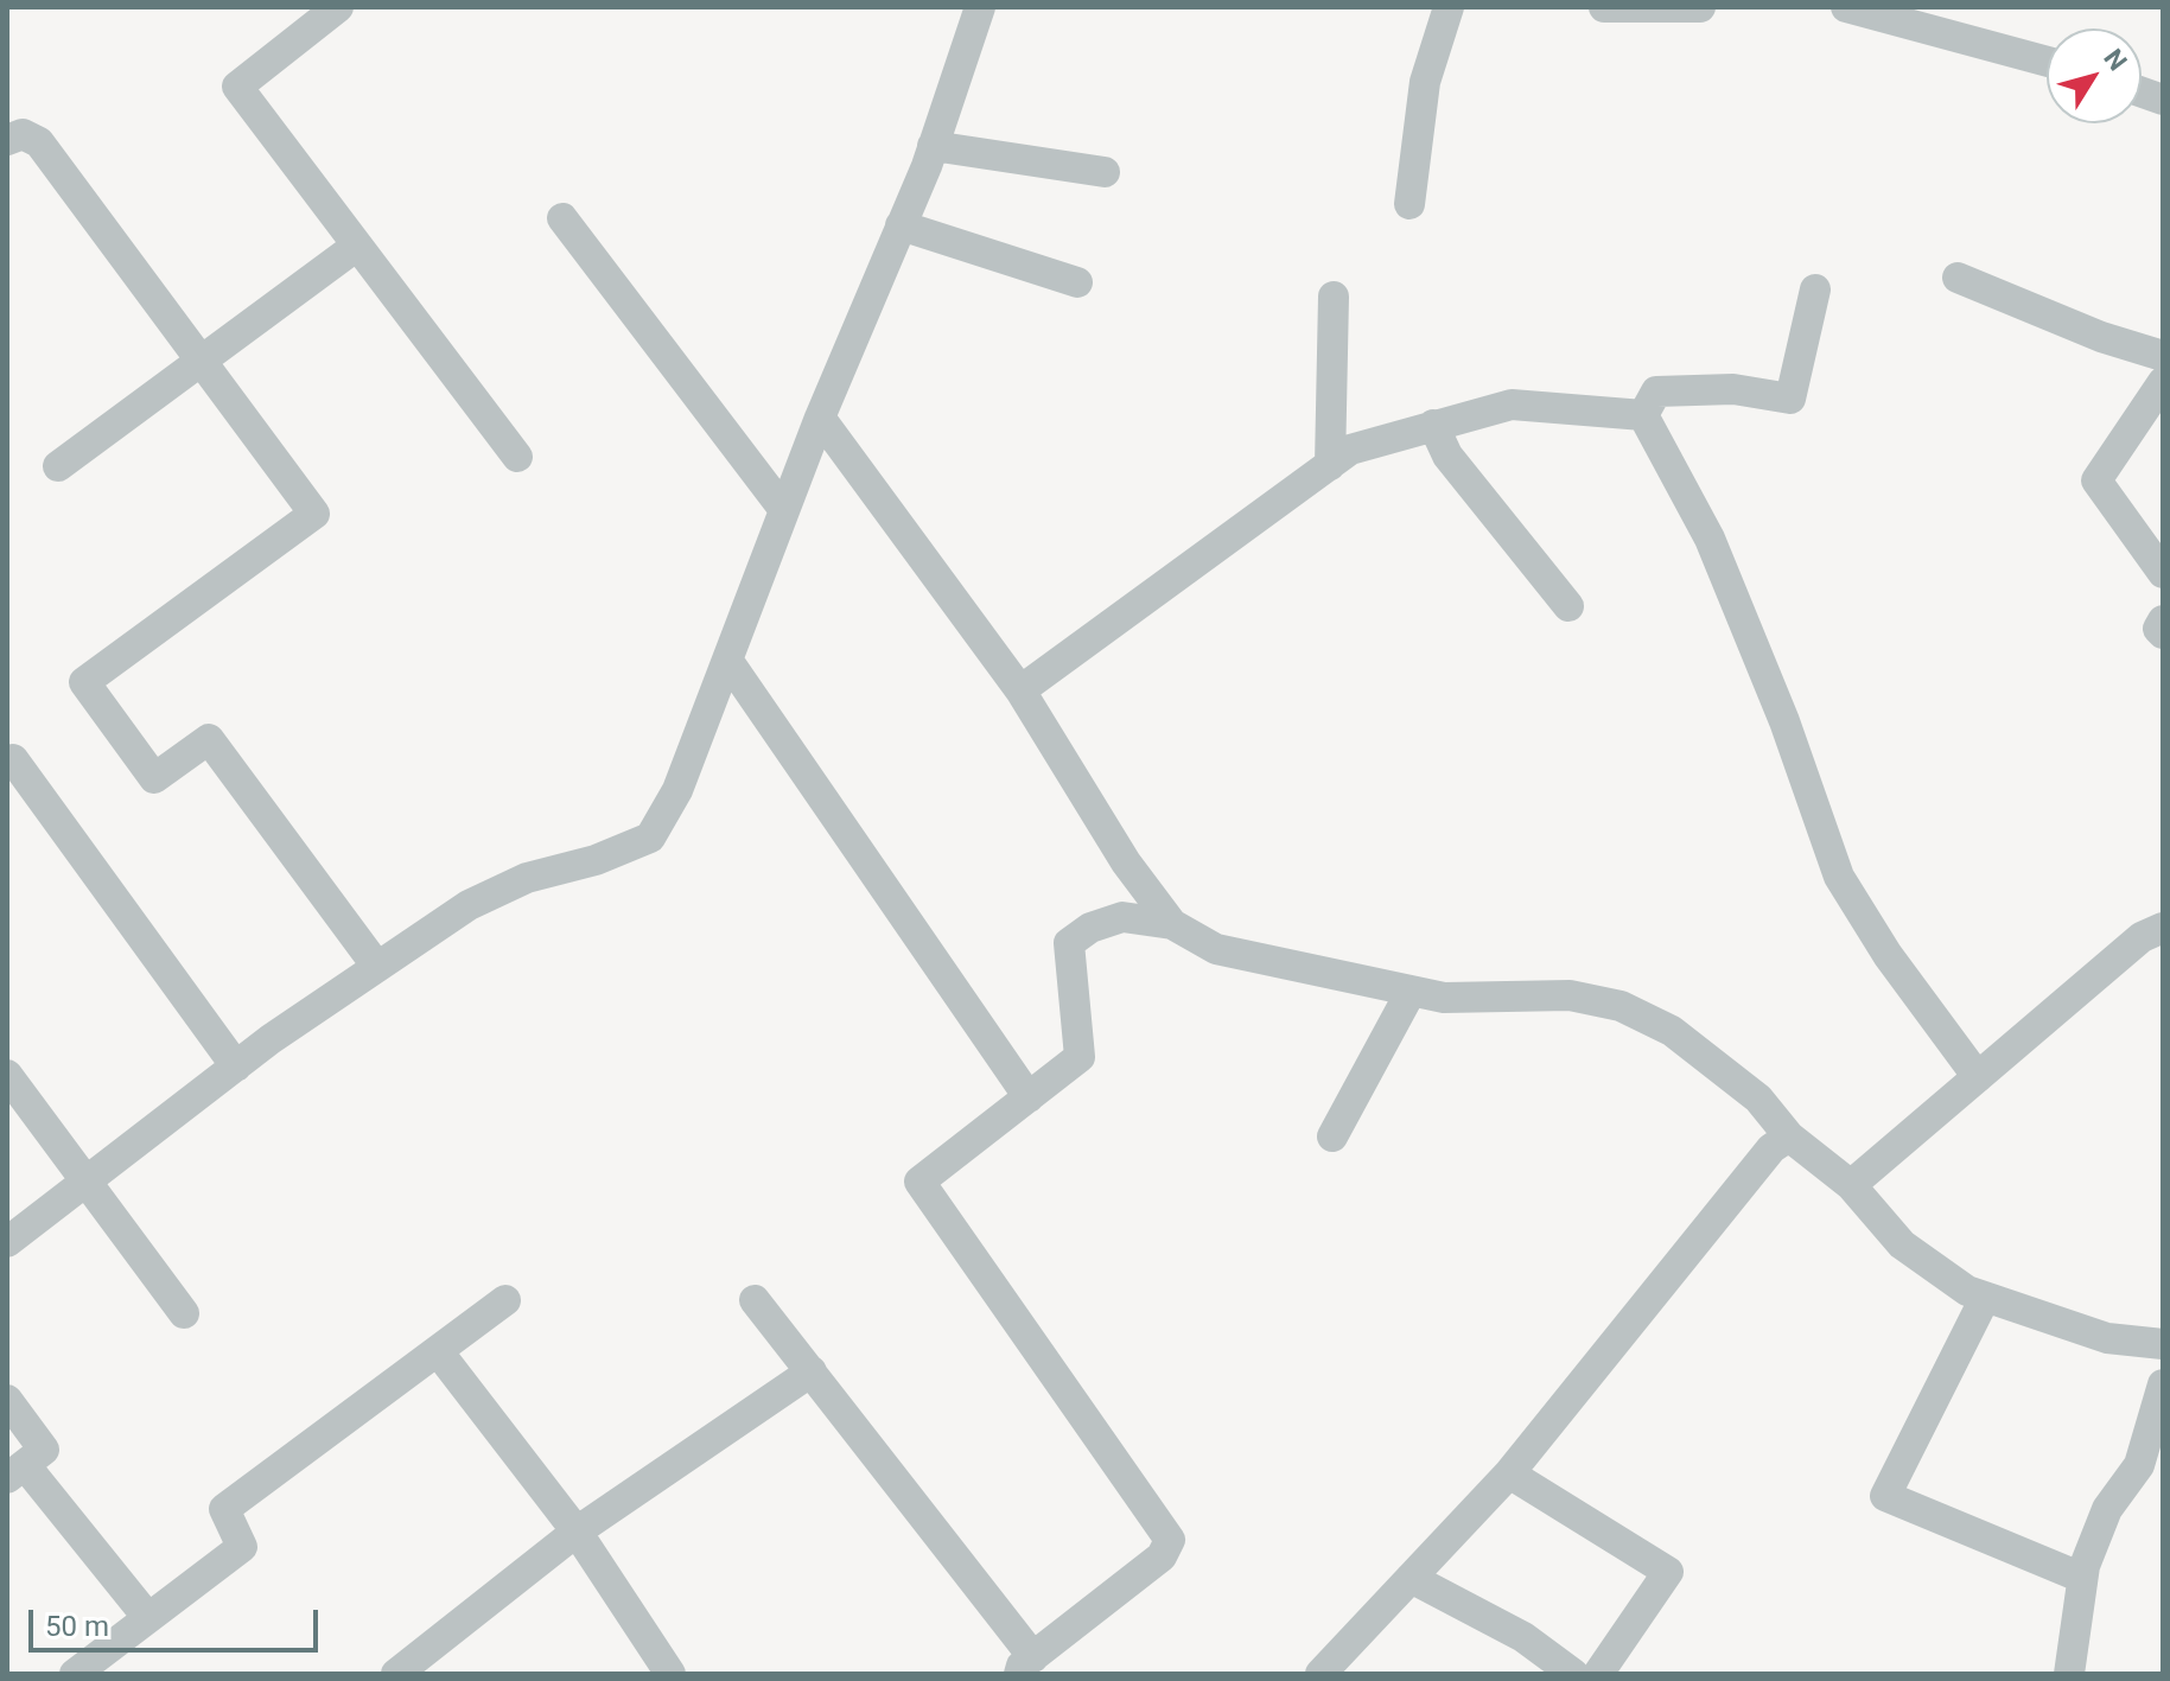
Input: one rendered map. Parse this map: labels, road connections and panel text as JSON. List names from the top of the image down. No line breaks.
{"scale_bar":"50 m","north":"top right"}
